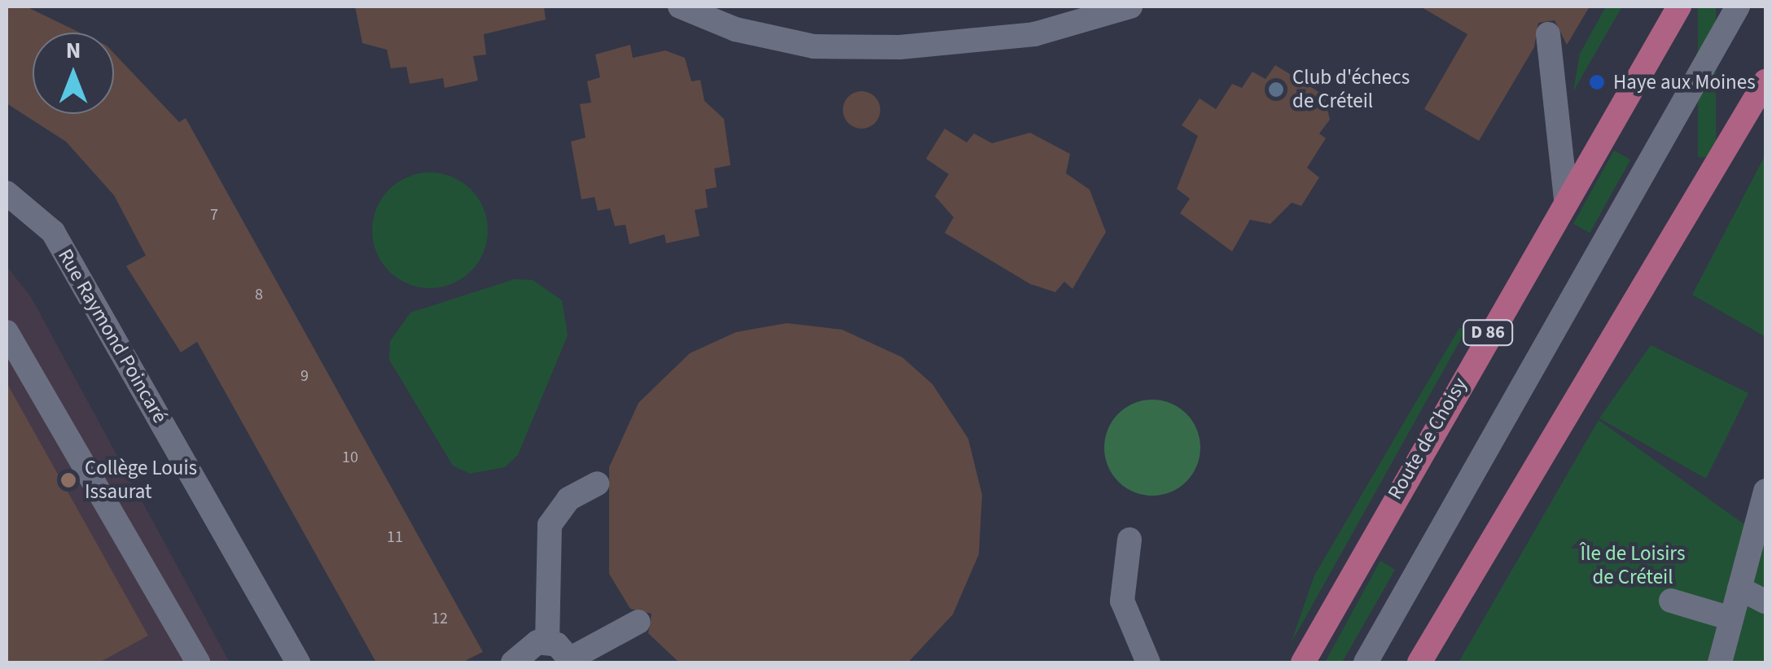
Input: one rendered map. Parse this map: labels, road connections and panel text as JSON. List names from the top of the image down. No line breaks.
{"streets":{"main road":["D 86","Route de Choisy"],"street":["Rue Raymond Poincaré"]},"parks":["Île de Loisirs de Créteil"],"places":["Haye aux Moines","Club d'échecs de Créteil","Collège Louis Issaurat"],"house_numbers":["7","8","9","10","11","12"],"north":"top"}
